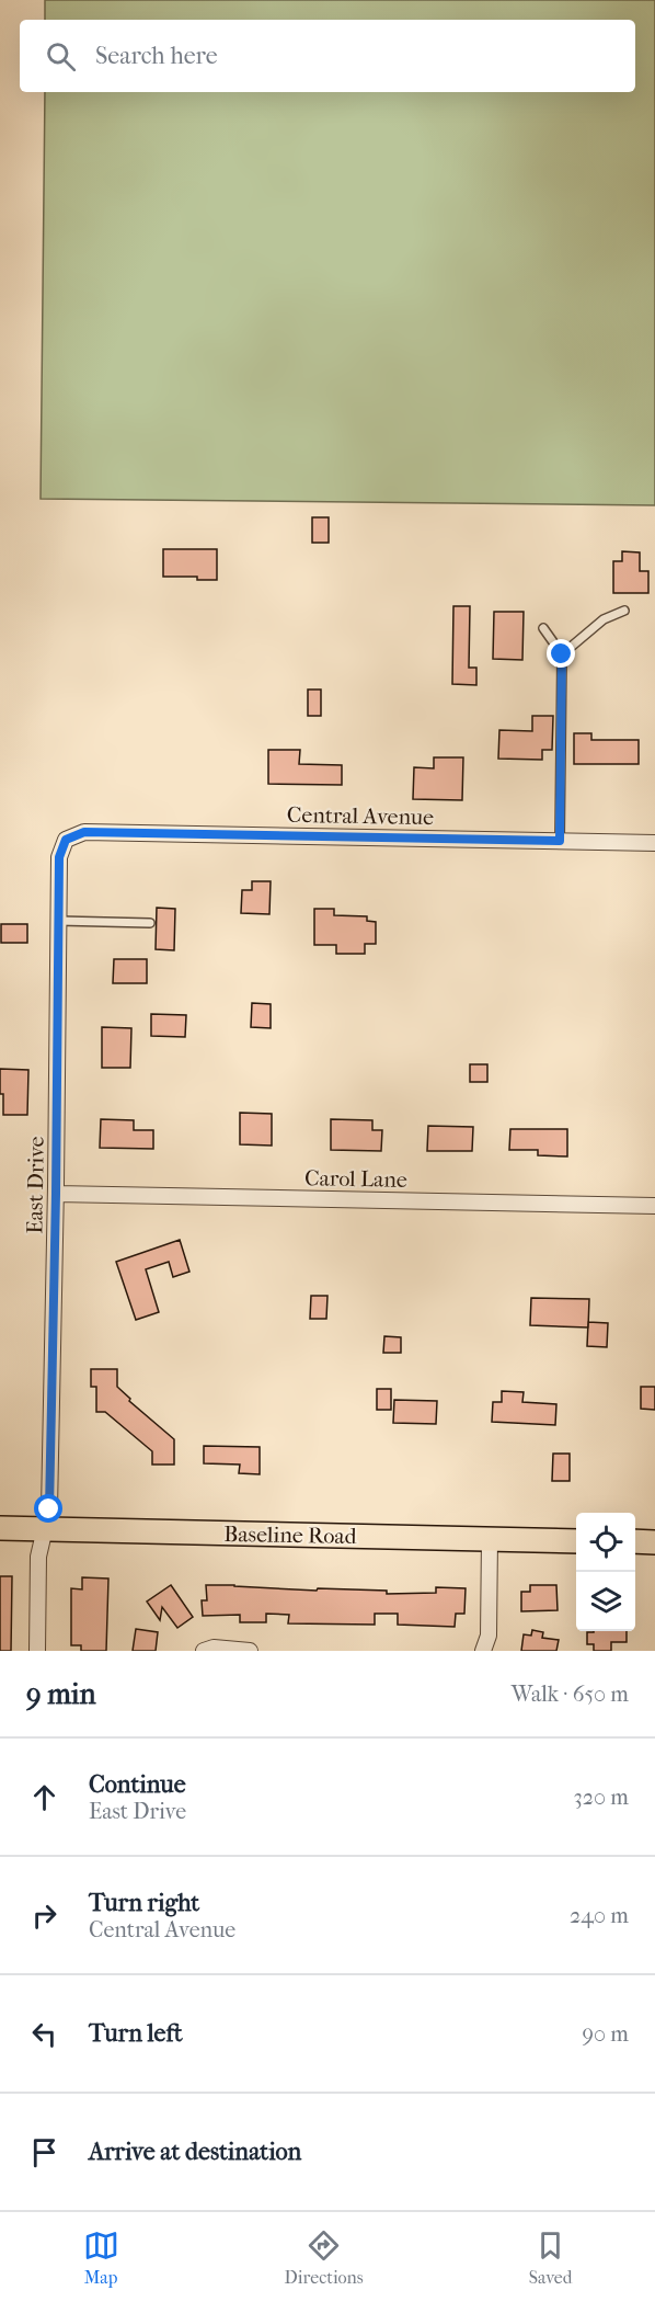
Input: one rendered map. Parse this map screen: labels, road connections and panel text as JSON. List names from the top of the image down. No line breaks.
{"streets":{"main road":["Baseline Road"],"street":["Central Avenue","Carol Lane","East Drive"]},"crossings":[["Central Avenue","East Drive"],["Carol Lane","East Drive"],["East Drive","Baseline Road"]],"page":{"search":"Search here","heading":["9 min","Walk · 650 m"],"list":[["Continue","East Drive","320 m"],["Turn right","Central Avenue","240 m"],["Turn left","90 m"],"Arrive at destination"],"nav":["Map","Directions","Saved"]}}
